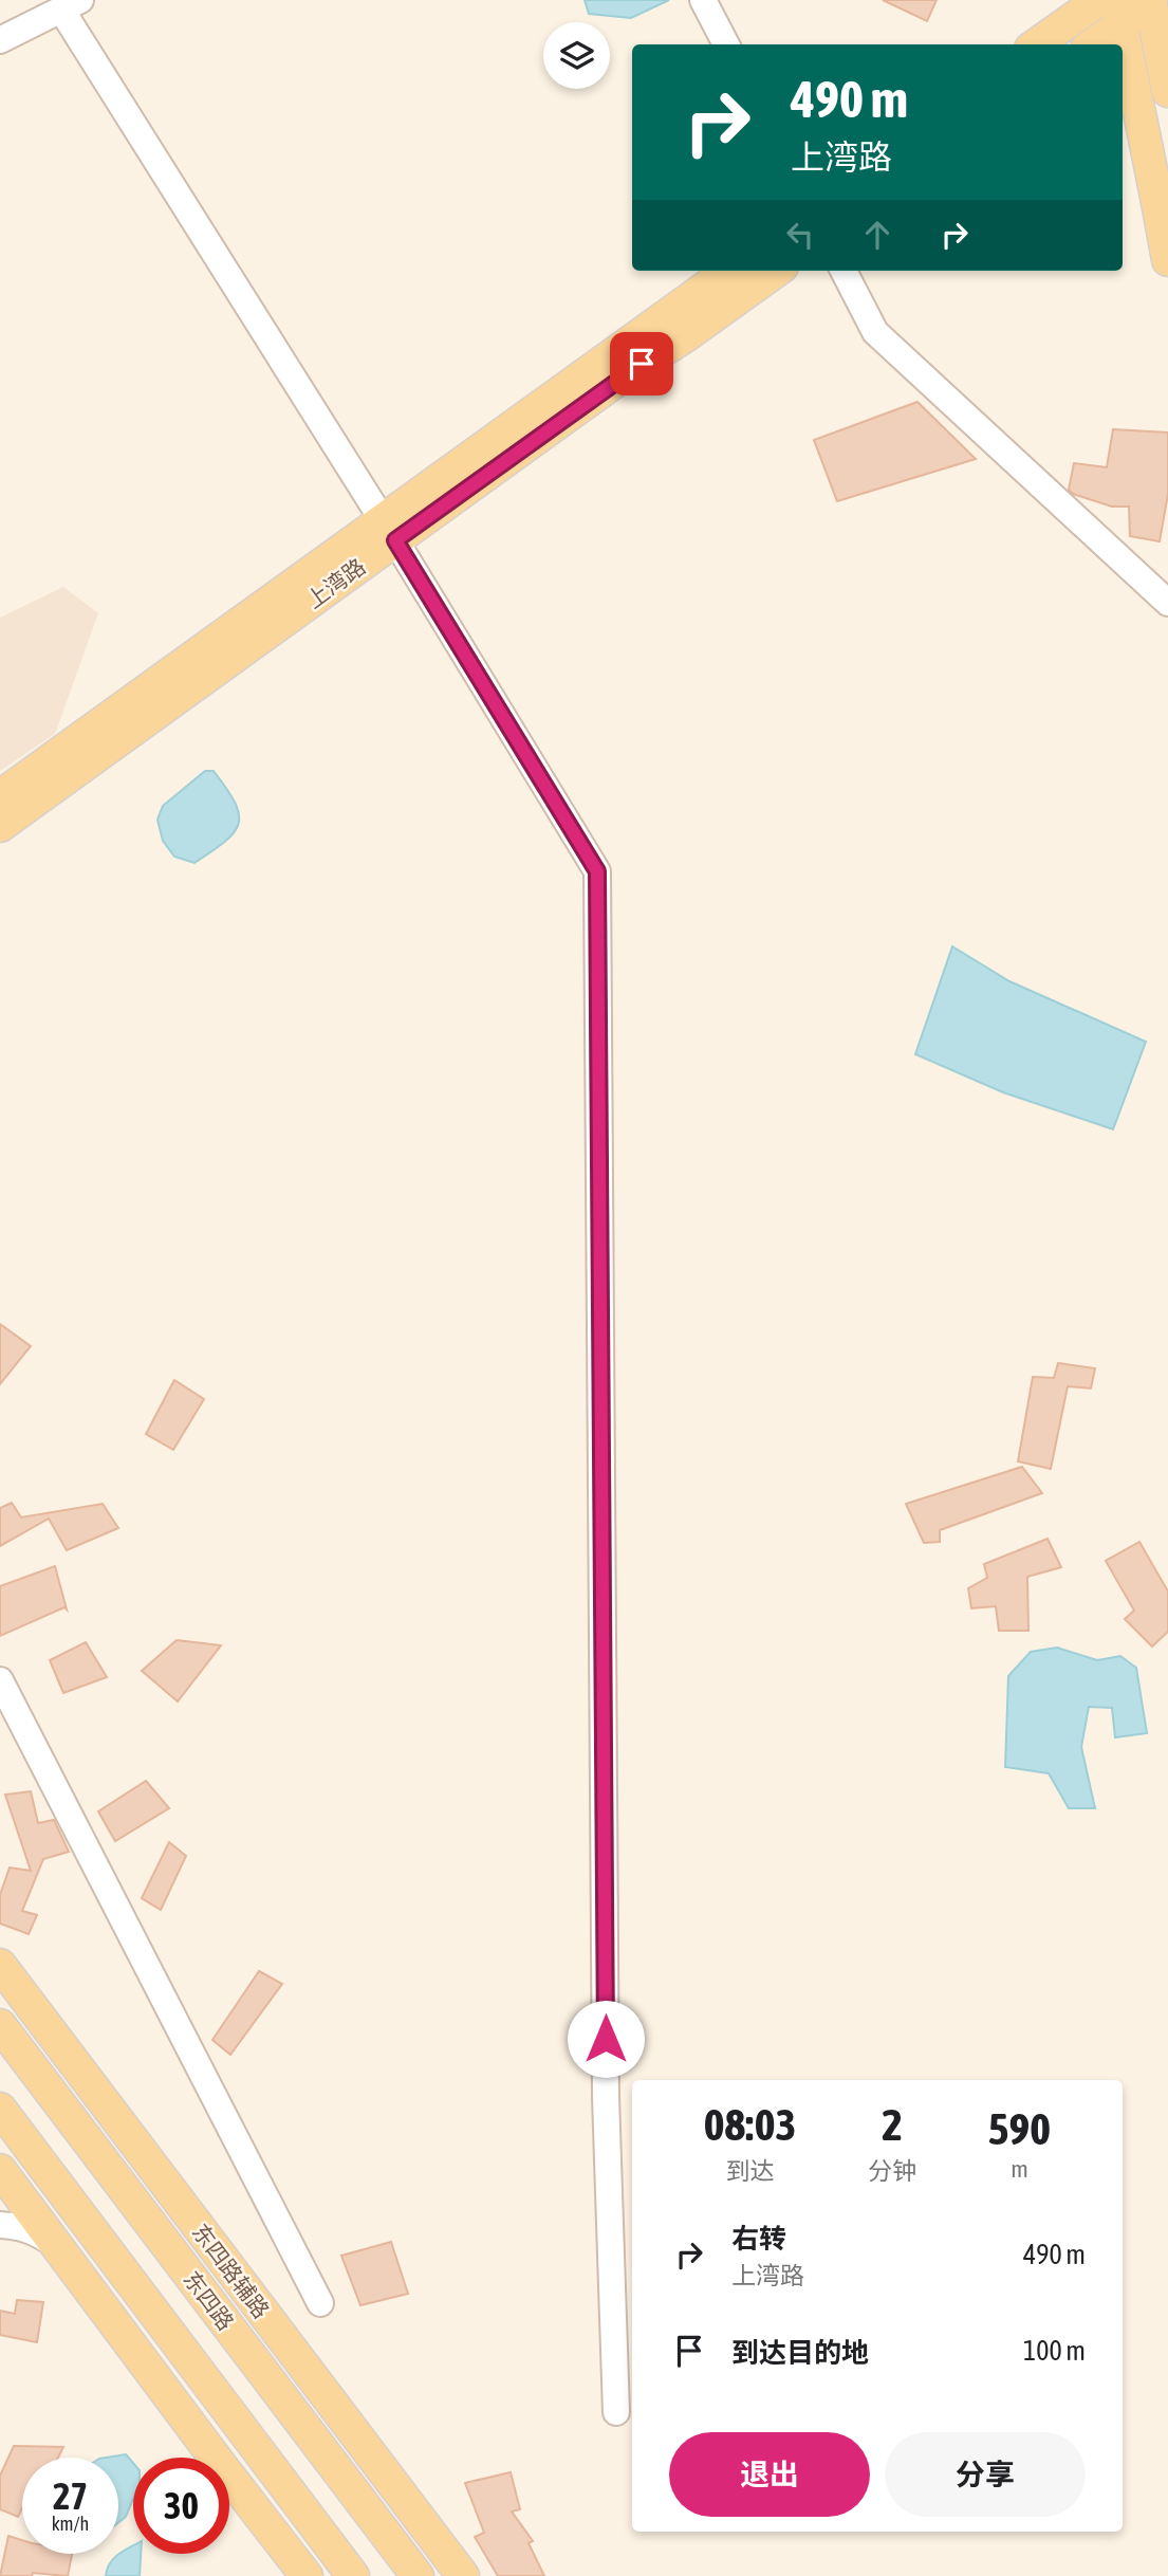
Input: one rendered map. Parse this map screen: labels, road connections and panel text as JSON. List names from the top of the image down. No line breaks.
{"streets":{"main road":["上湾路","东四路辅路","东四路"]},"page":{"turn":["490 m","上湾路"],"eta":["08:03","到达","2","分钟","590","m"],"list":[{"name":"右转","note":"上湾路","value":"490 m"},{"name":"到达目的地","value":"100 m"}],"buttons":["退出","分享"],"speed":"27 km/h","limit":"30"}}
